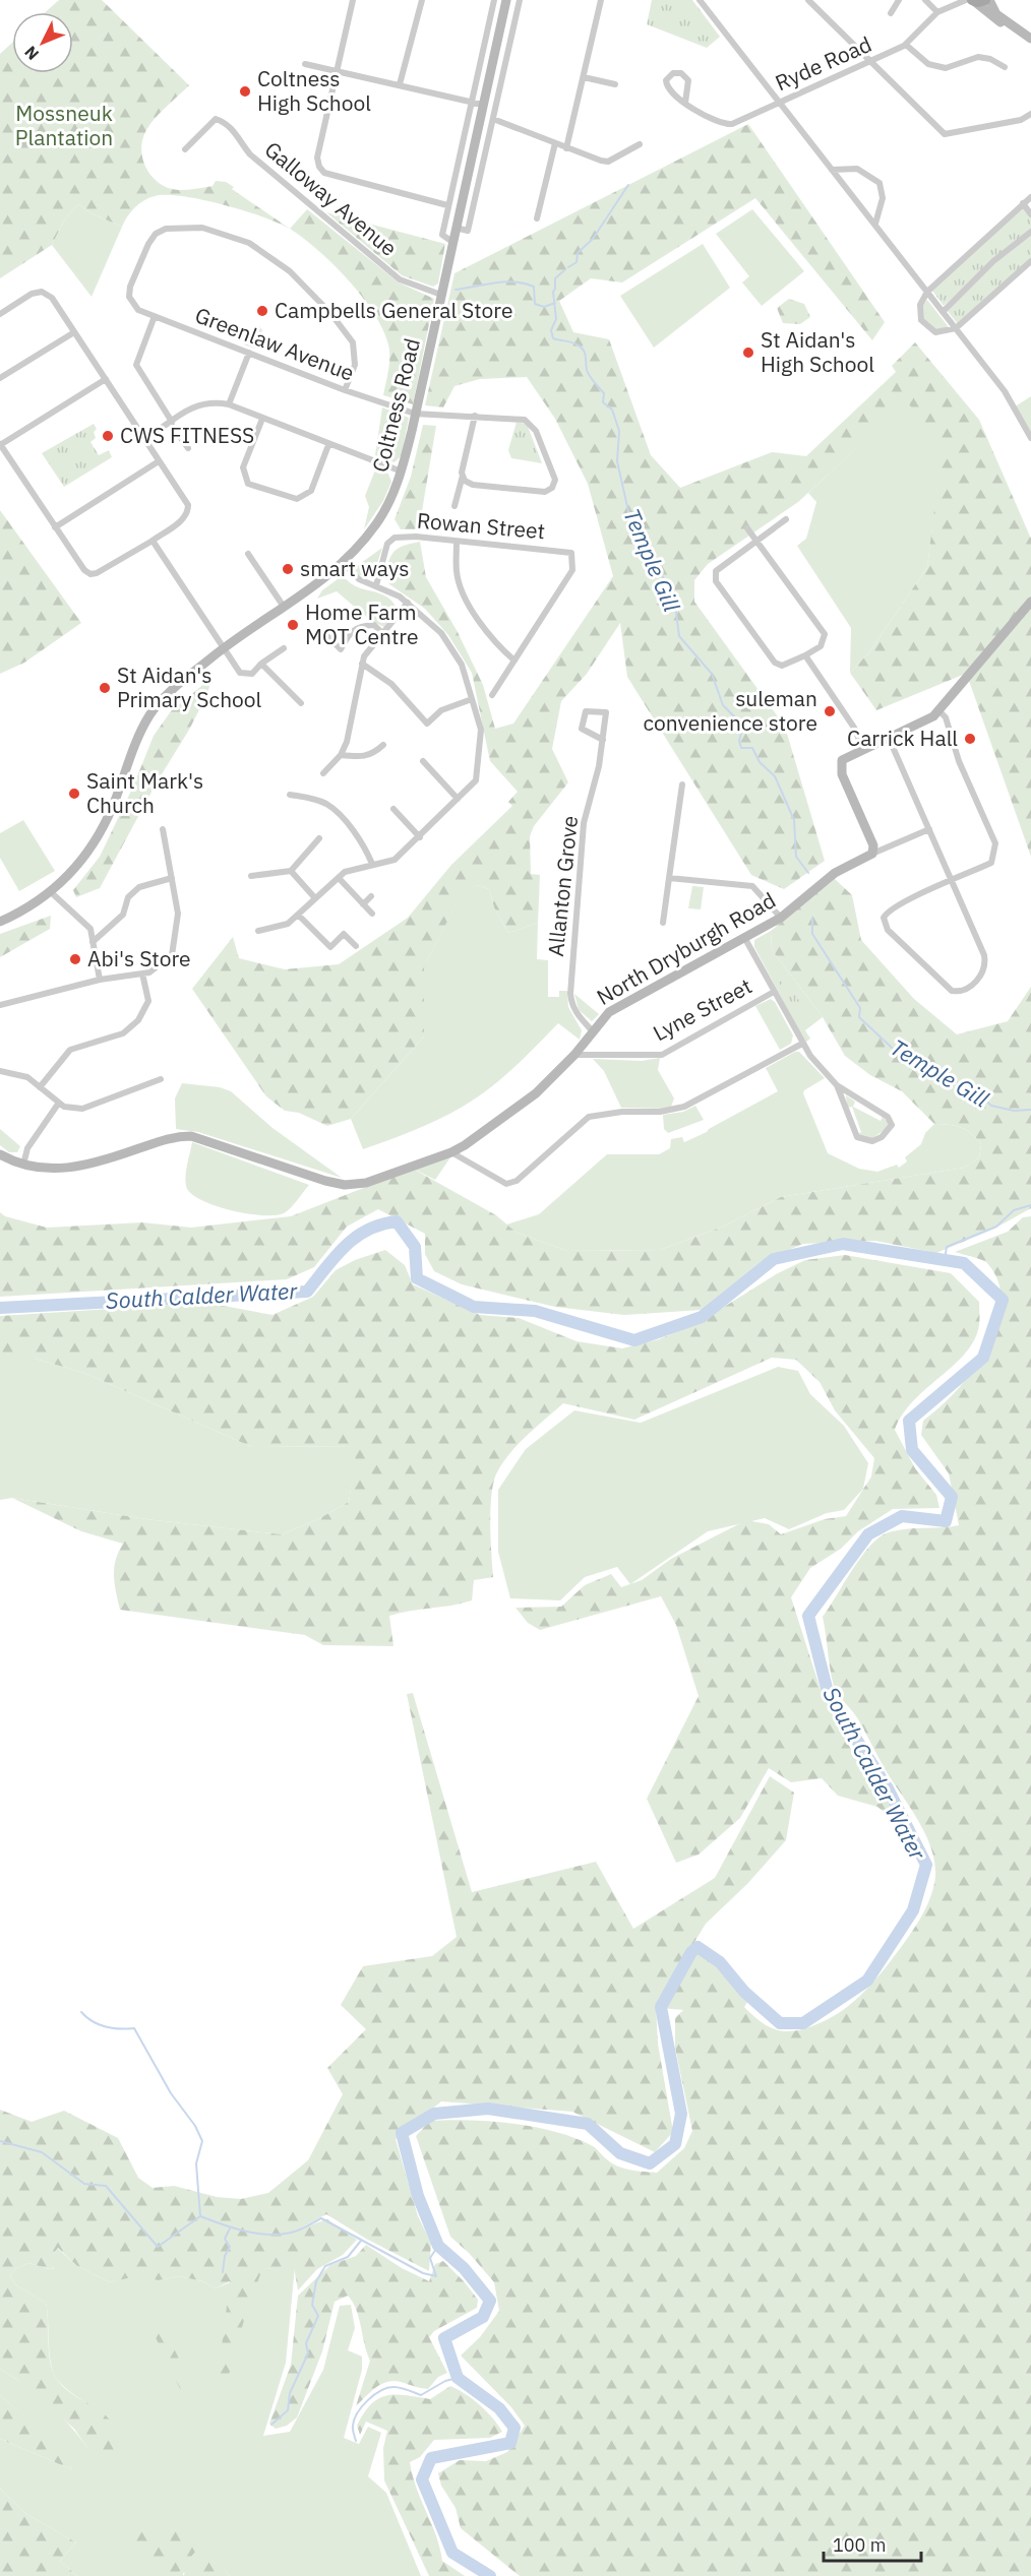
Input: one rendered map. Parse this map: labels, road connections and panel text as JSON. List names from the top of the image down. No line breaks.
{"streets":{"street":["Ryde Road","Galloway Avenue","Greenlaw Avenue","Coltness Road","Rowan Street","Allanton Grove","North Dryburgh Road","Lyne Street"]},"crossings":[["Galloway Avenue","Coltness Road"],["Greenlaw Avenue","Coltness Road"],["Allanton Grove","North Dryburgh Road"],["North Dryburgh Road","Lyne Street"]],"water":["Temple Gill","South Calder Water"],"parks":["Mossneuk Plantation"],"places":["Coltness High School","Campbells General Store","St Aidan's High School","CWS FITNESS","smart ways","Home Farm MOT Centre","St Aidan's Primary School","suleman convenience store","Carrick Hall","Saint Mark's Church","Abi's Store"],"scale_bar":"100 m","north":"bottom left"}
